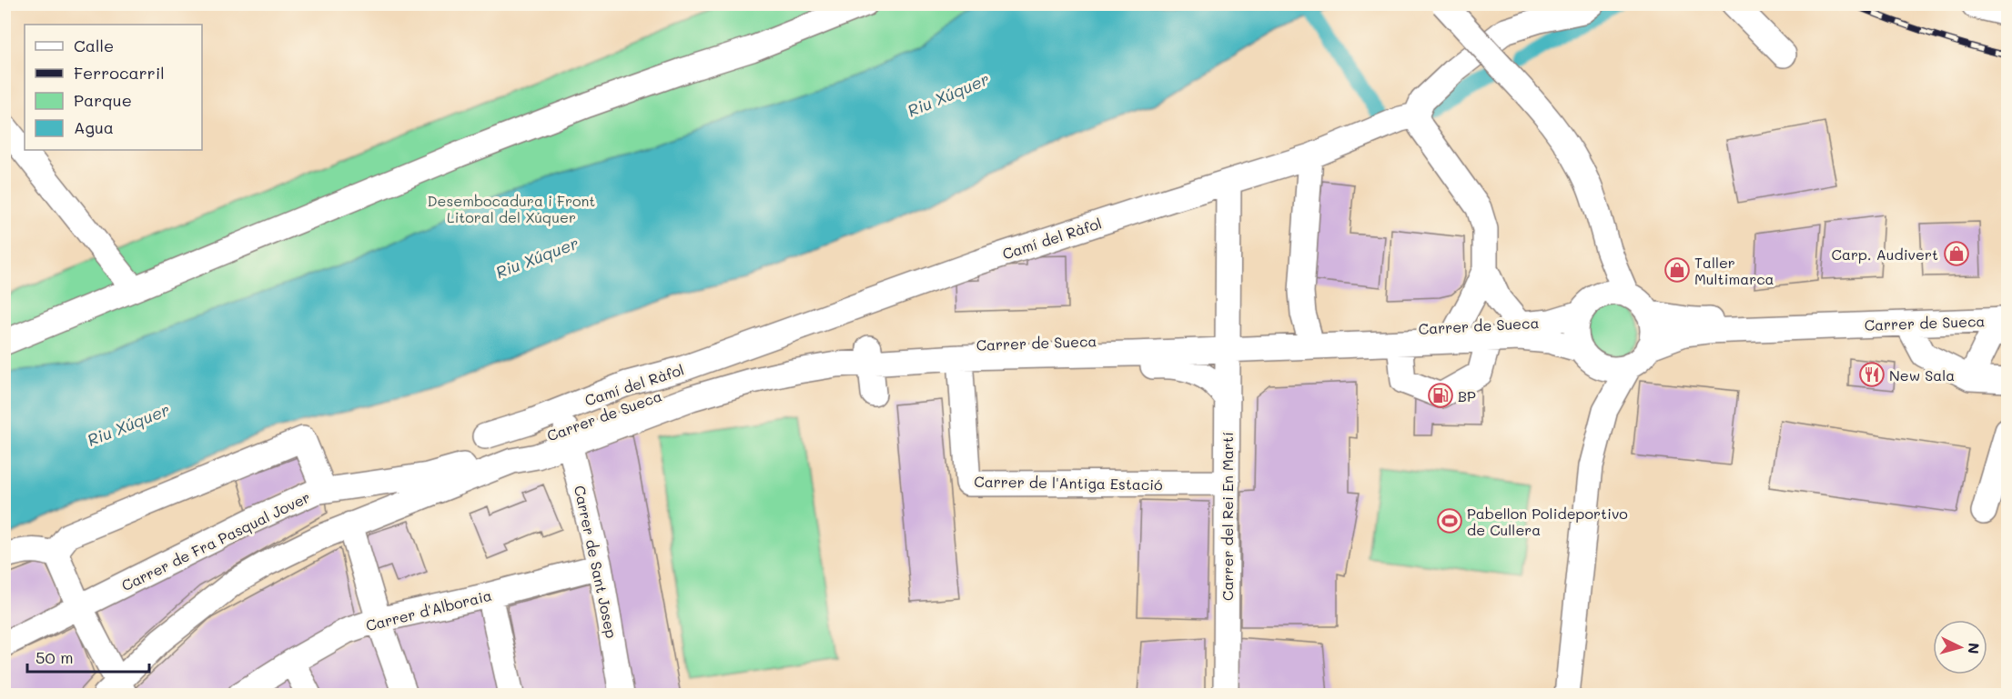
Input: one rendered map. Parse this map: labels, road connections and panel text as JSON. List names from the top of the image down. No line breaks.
{"streets":{"street":["Camí del Ràfol","Carrer de Sueca","Carrer de l'Antiga Estació","Carrer del Rei En Martí","Carrer de Fra Pasqual Jover","Carrer de Sant Josep","Carrer d'Alboraia"]},"crossings":[["Camí del Ràfol","Carrer del Rei En Martí"],["Carrer de Sueca","Carrer de l'Antiga Estació"],["Carrer de Sueca","Carrer del Rei En Martí"],["Carrer de Sueca","Carrer de Fra Pasqual Jover"],["Carrer de Sueca","Carrer de Sant Josep"],["Carrer de l'Antiga Estació","Carrer del Rei En Martí"],["Carrer de Sant Josep","Carrer d'Alboraia"]],"water":["Riu Xúquer"],"parks":["Desembocadura i Front Litoral del Xúquer"],"places":{"shop":["Carp. Audivert","Taller Multimarca"],"restaurant":["New Sala"],"fuel station":["BP"],"sports":["Pabellon Polideportivo de Cullera"]},"legend":["Calle","Ferrocarril","Parque","Agua"],"scale_bar":"50 m","north":"right"}
